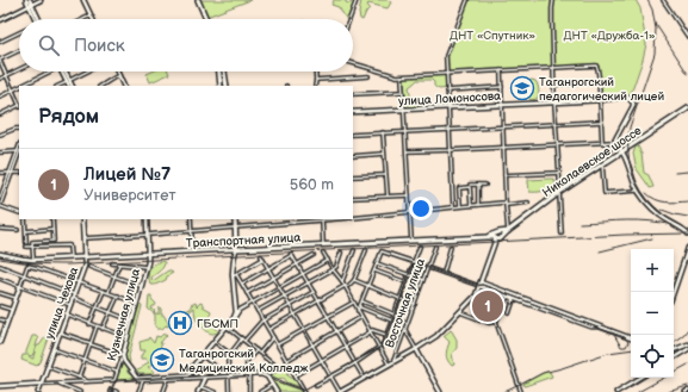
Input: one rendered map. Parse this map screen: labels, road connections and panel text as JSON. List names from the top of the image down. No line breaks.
{"streets":{"main road":["улица Ломоносова","Николаевское шоссе","Транспортная улица","улица Чехова","Восточная улица","Кузнечная улица"]},"crossings":[["Транспортная улица","улица Чехова"],["Транспортная улица","Кузнечная улица"]],"parks":["ДНТ «Спутник»","ДНТ «Дружба-1»"],"places":{"school or university":["Таганрогский педагогический лицей","Таганрогский Медицинский Колледж"],"hospital":["ГБСМП"]},"page":{"search":"Поиск","heading":"Рядом","list":[{"mark":"1","name":"Лицей №7","note":"Университет","value":"560 m"}],"map_buttons":["+","−"],"pins":"1"}}
